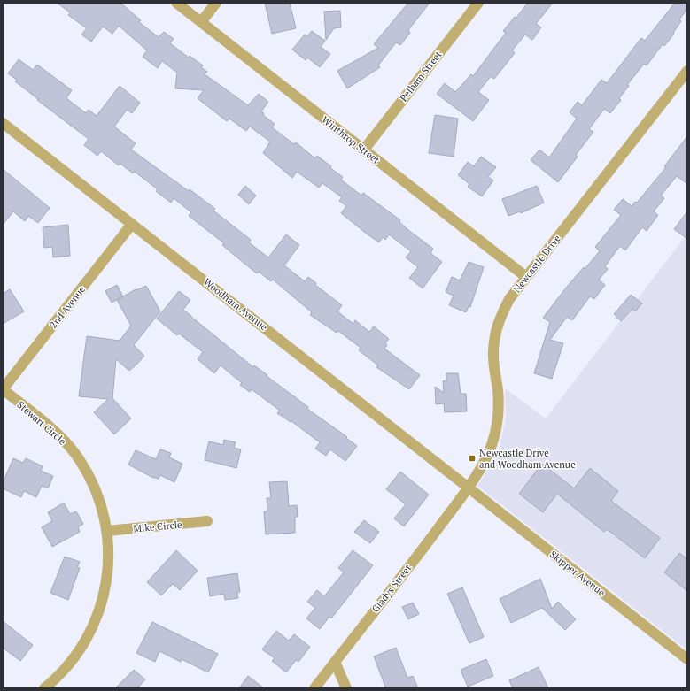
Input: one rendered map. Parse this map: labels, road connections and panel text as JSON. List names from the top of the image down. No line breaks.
{"streets":{"street":["Pelham Street","Winthrop Street","Newcastle Drive","Woodham Avenue","2nd Avenue","Stewart Circle","Mike Circle","Skipper Avenue","Gladys Street"]},"crossings":[["Pelham Street","Winthrop Street"],["Winthrop Street","Newcastle Drive"],["Newcastle Drive","Woodham Avenue"],["Newcastle Drive","Skipper Avenue"],["Newcastle Drive","Gladys Street"],["Woodham Avenue","2nd Avenue"],["Woodham Avenue","Skipper Avenue"],["Woodham Avenue","Gladys Street"],["2nd Avenue","Stewart Circle"],["Stewart Circle","Mike Circle"],["Skipper Avenue","Gladys Street"]],"places":{"transit":["Newcastle Drive and Woodham Avenue"]}}
